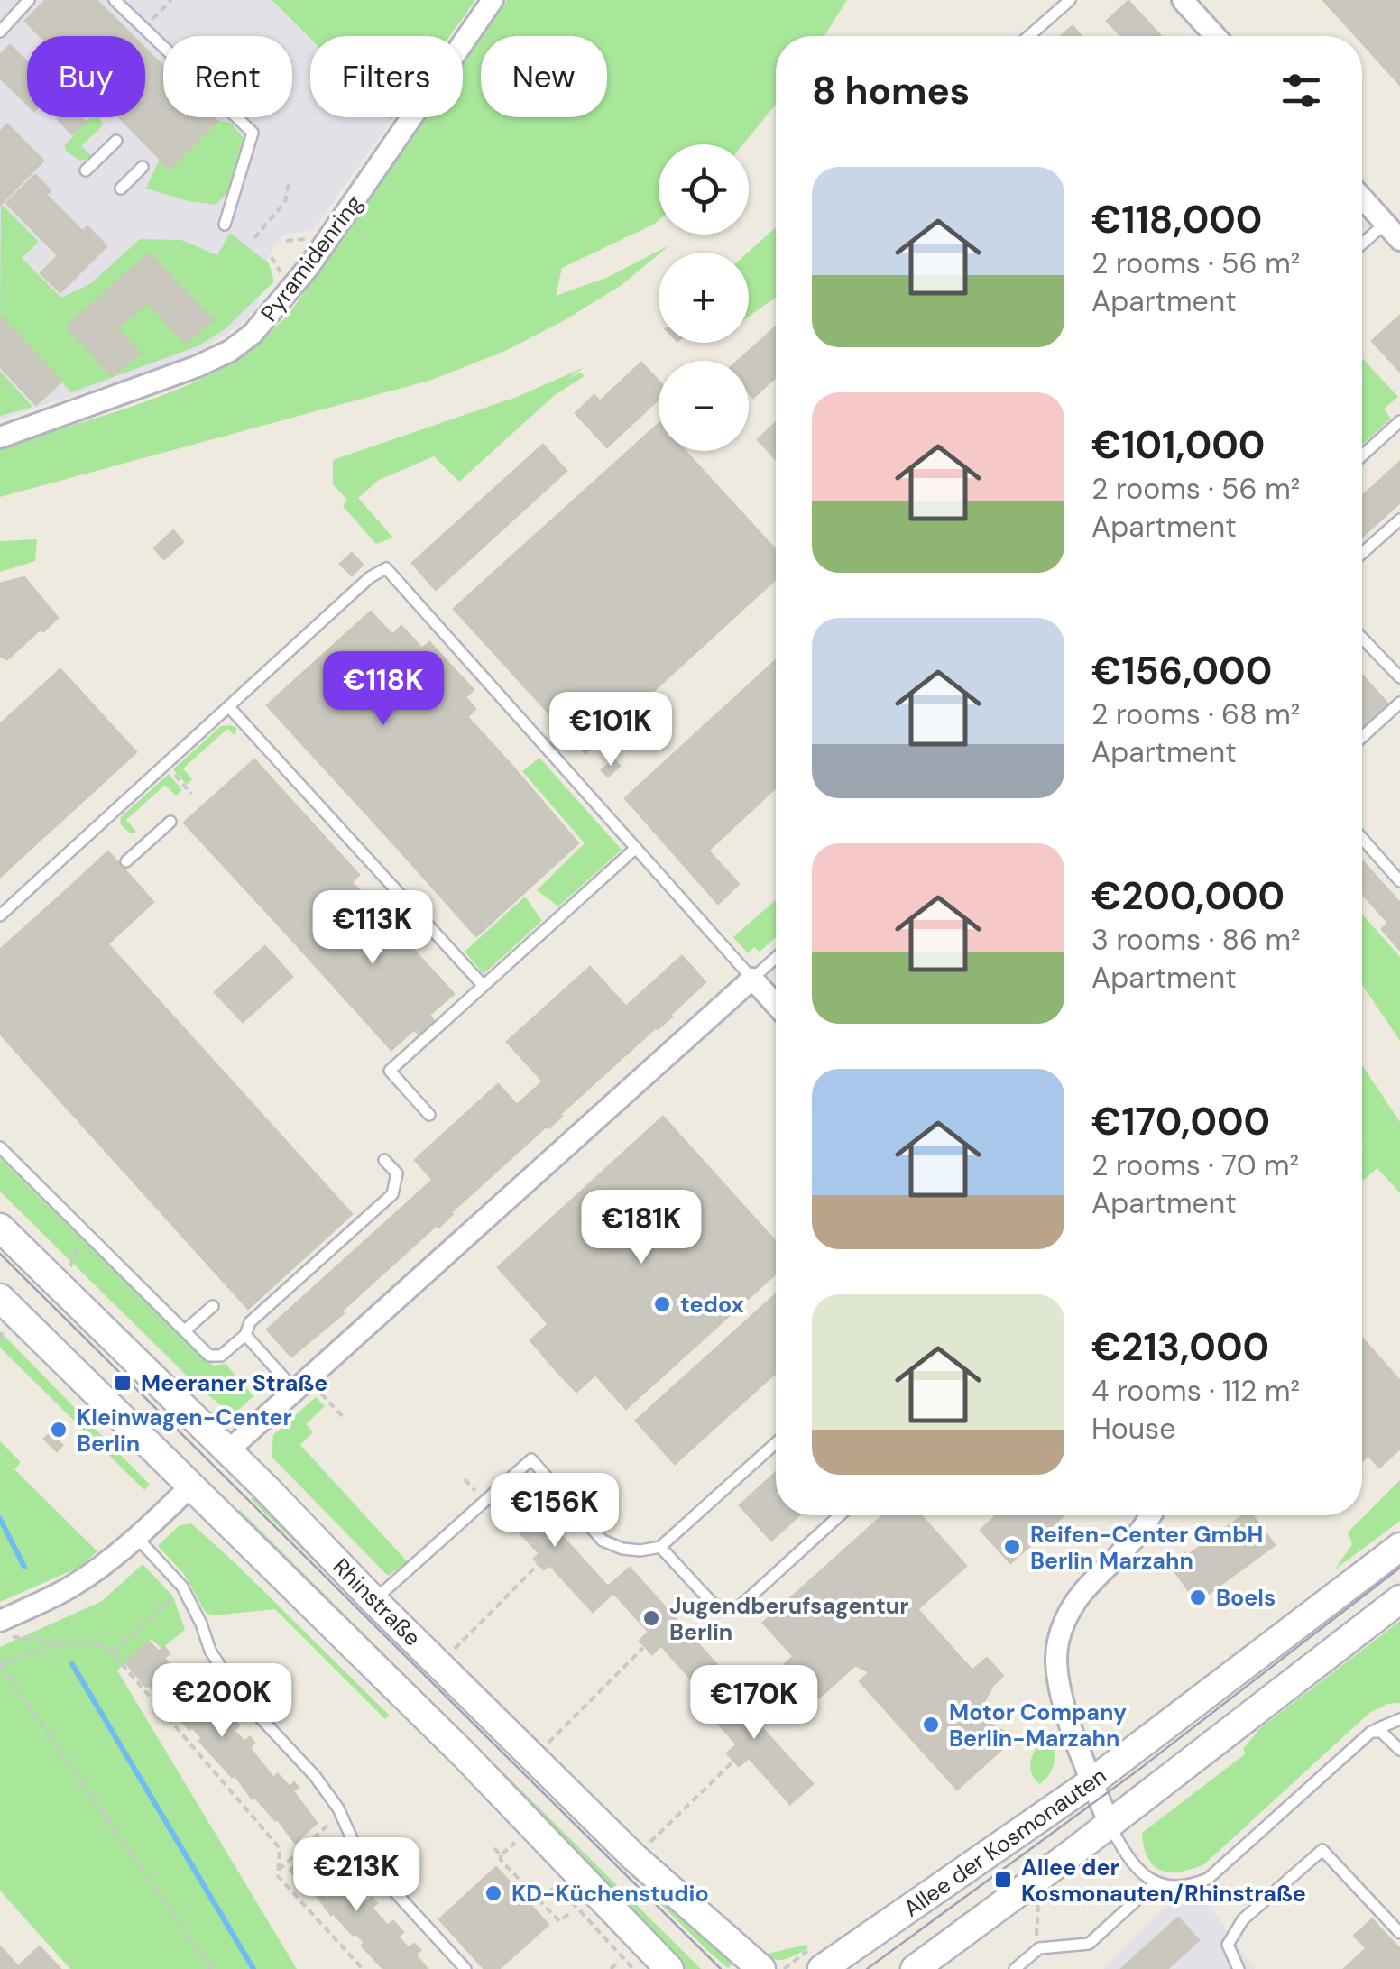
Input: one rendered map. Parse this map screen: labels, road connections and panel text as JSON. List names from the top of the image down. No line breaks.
{"streets":{"main road":["Rhinstraße","Allee der Kosmonauten"],"street":["Pyramidenring"]},"places":{"other":["tedox","Kleinwagen-Center Berlin","Reifen-Center GmbH Berlin Marzahn","Boels","Jugendberufsagentur Berlin","Motor Company Berlin-Marzahn","KD-Küchenstudio"],"transit":["Meeraner Straße","Allee der Kosmonauten/Rhinstraße"]},"page":{"chip":["Buy","Rent","Filters","New"],"heading":"8 homes","map_buttons":["+","−"],"list":[{"name":"€118,000","note":"2 rooms · 56 m² · Apartment"},{"name":"€101,000","note":"2 rooms · 56 m² · Apartment"},{"name":"€156,000","note":"2 rooms · 68 m² · Apartment"},{"name":"€200,000","note":"3 rooms · 86 m² · Apartment"},{"name":"€170,000","note":"2 rooms · 70 m² · Apartment"},{"name":"€213,000","note":"4 rooms · 112 m² · House"}],"price":["€118K","€101K","€113K","€181K","€156K","€200K","€170K","€213K"]}}
